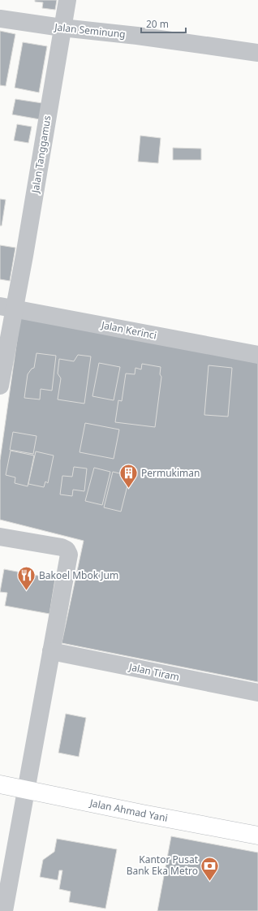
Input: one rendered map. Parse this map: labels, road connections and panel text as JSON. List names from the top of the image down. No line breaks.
{"streets":{"main road":["Jalan Ahmad Yani"],"street":["Jalan Seminung","Jalan Tanggamus","Jalan Kerinci","Jalan Tiram"]},"crossings":[["Jalan Seminung","Jalan Tanggamus"],["Jalan Tanggamus","Jalan Kerinci"]],"places":{"building":["Permukiman"],"restaurant":["Bakoel Mbok Jum"],"bank":["Kantor Pusat Bank Eka Metro"]},"scale_bar":"20 m"}
